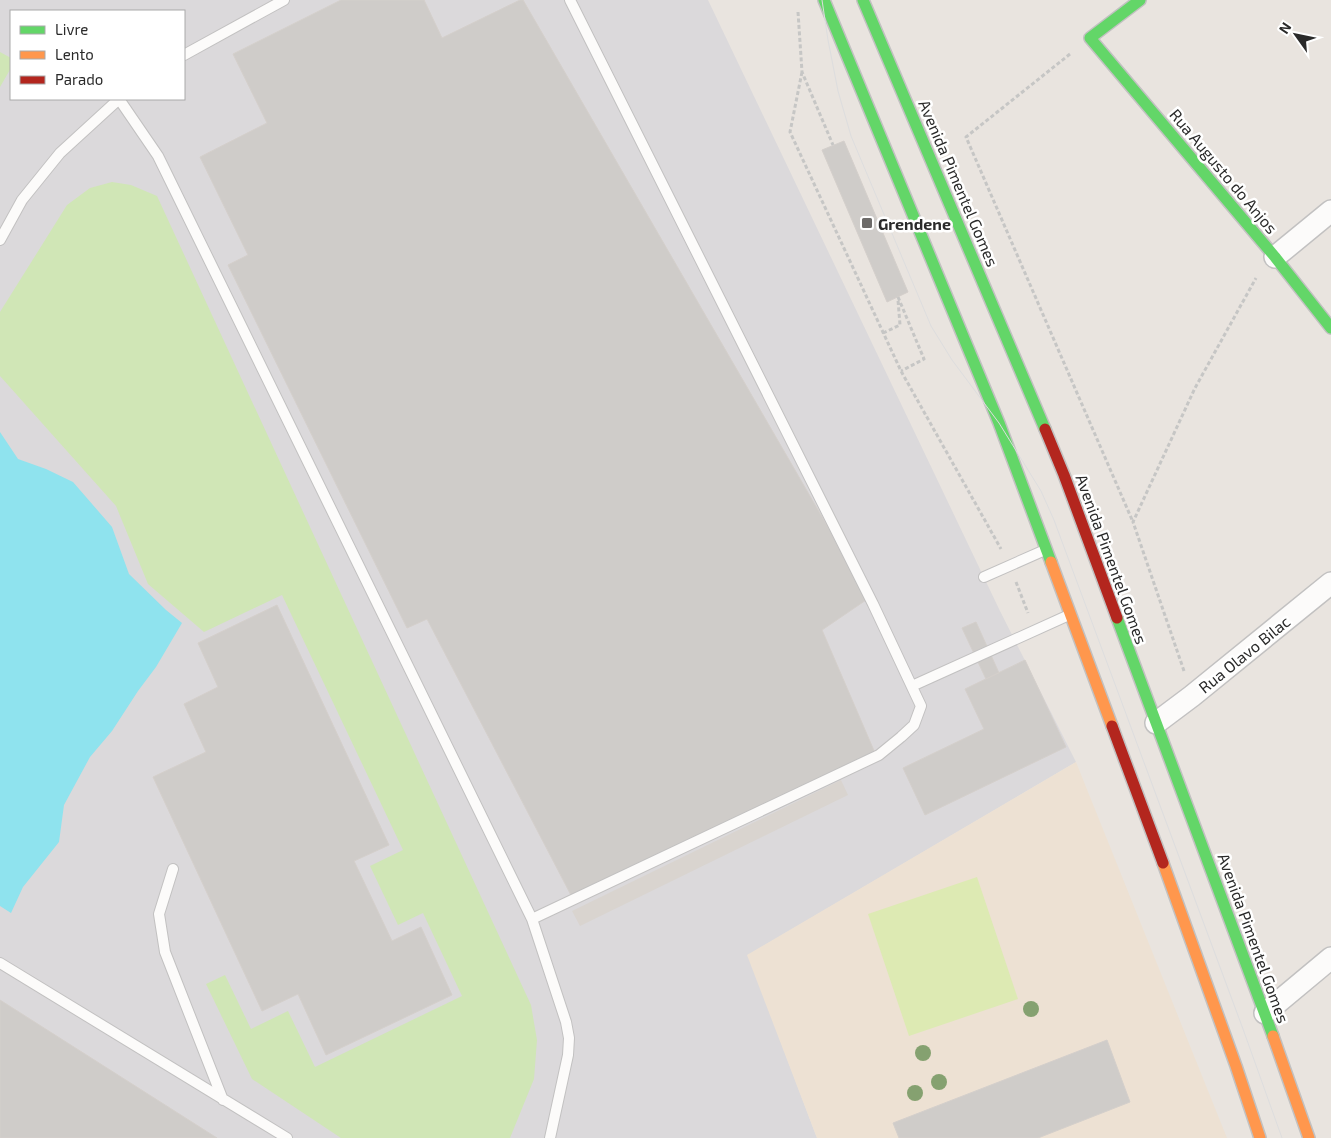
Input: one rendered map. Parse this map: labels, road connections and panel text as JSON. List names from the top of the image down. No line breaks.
{"streets":{"main road":["Rua Augusto do Anjos","Avenida Pimentel Gomes"],"street":["Rua Olavo Bilac"]},"crossings":[["Avenida Pimentel Gomes","Rua Olavo Bilac"]],"places":{"transit":["Grendene"]},"legend":["Livre","Lento","Parado"],"north":"top left"}
